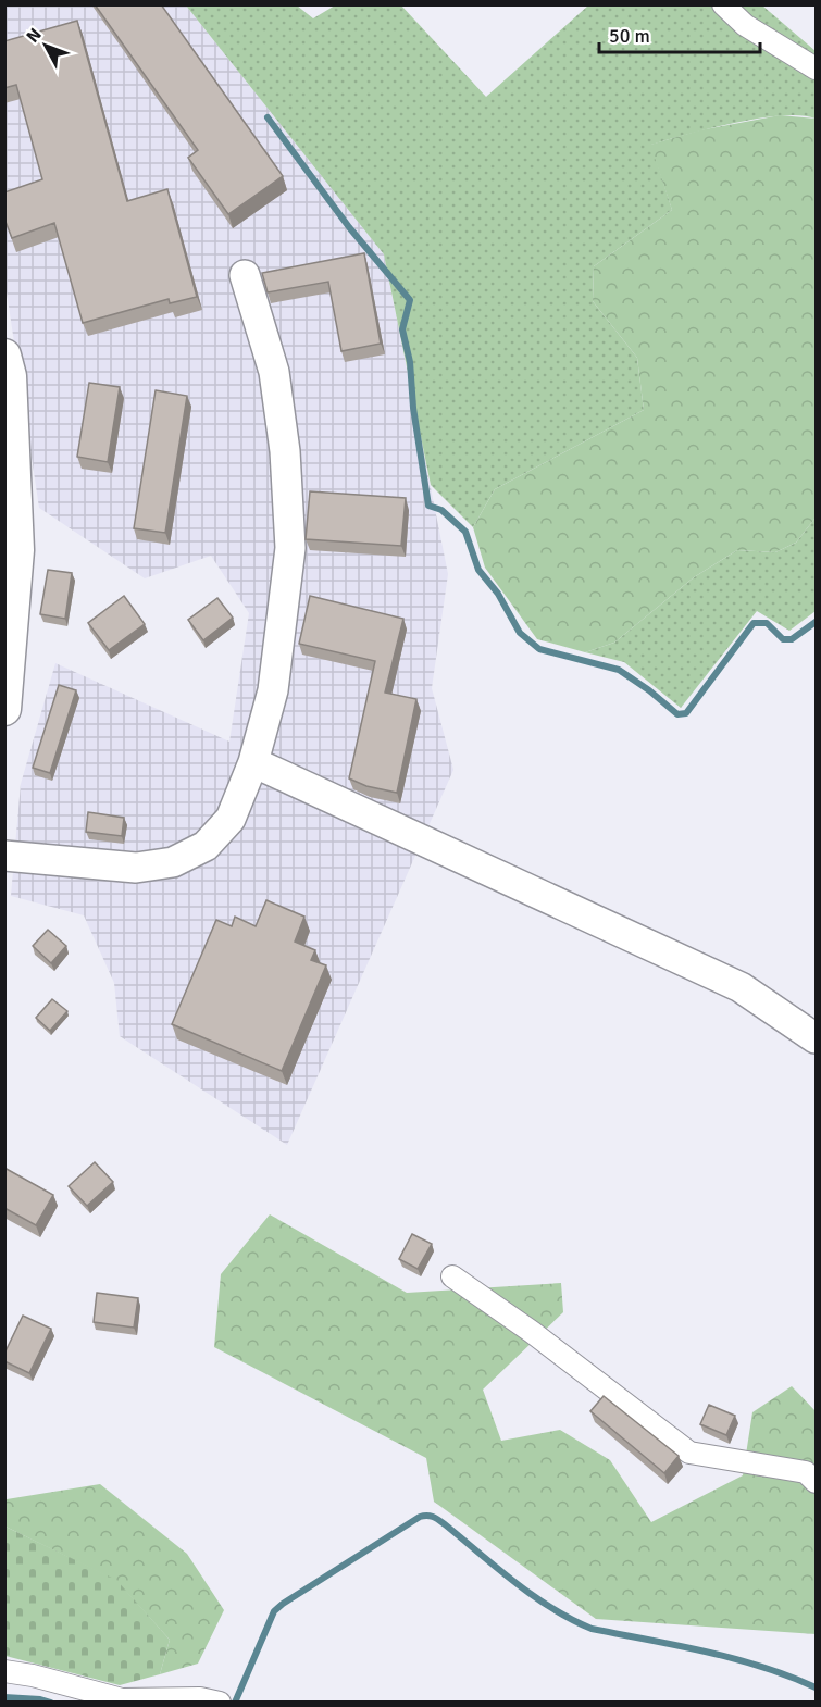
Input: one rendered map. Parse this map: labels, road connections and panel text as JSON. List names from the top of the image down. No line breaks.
{"scale_bar":"50 m","north":"top left"}
